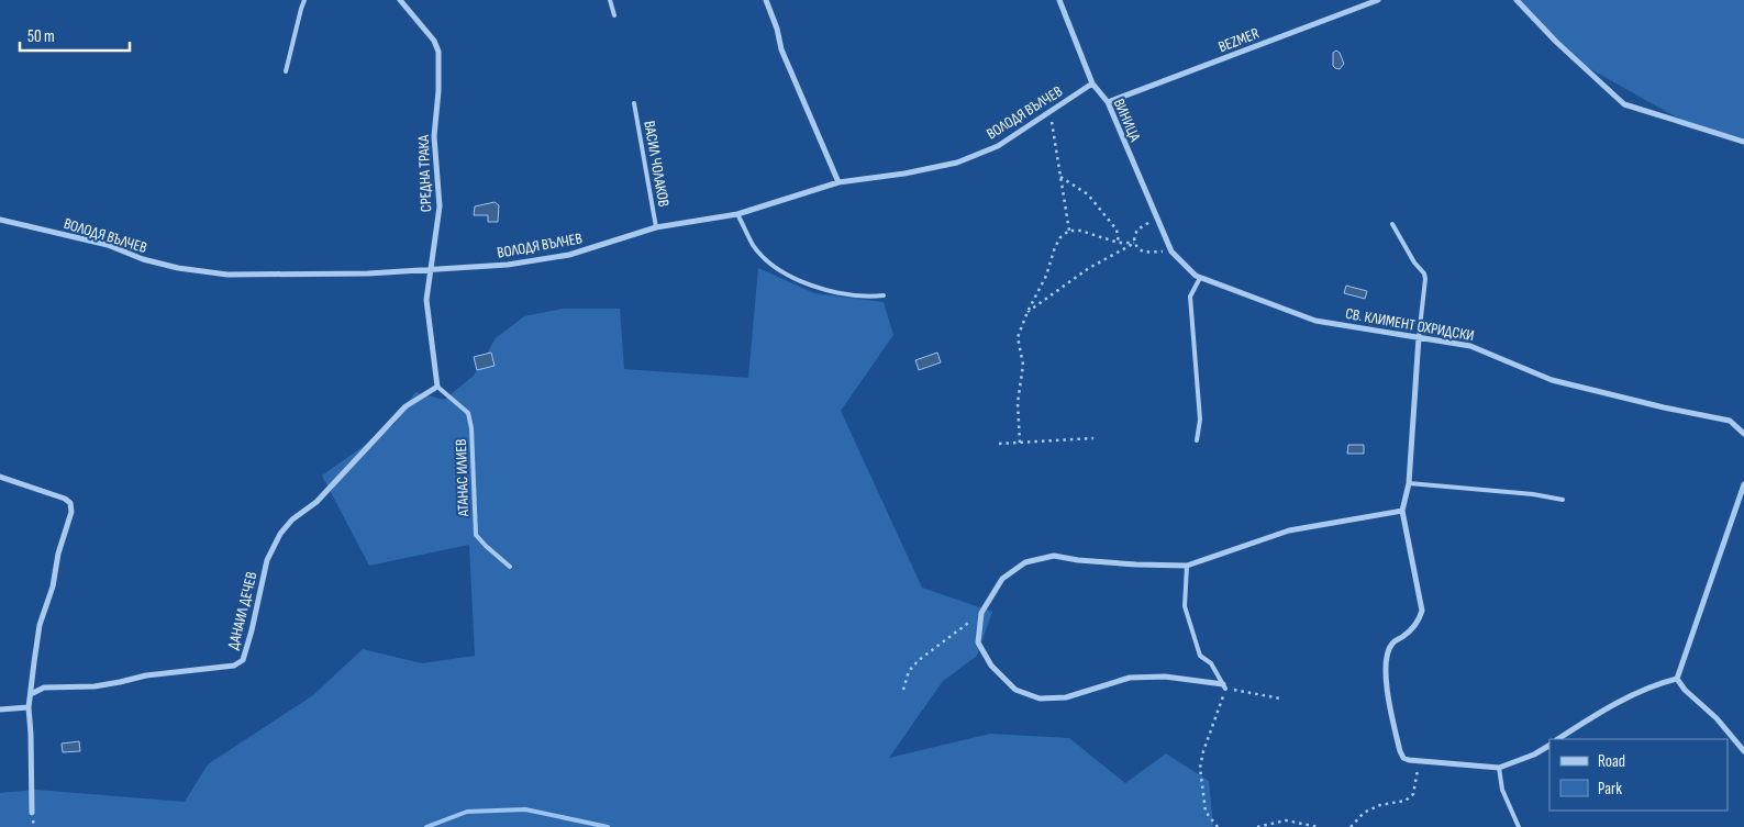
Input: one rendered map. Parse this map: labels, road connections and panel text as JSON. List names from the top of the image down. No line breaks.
{"streets":{"street":["BEZMER","ВОЛОДЯ ВЪЛЧЕВ","ВИНИЦА","СРЕДНА ТРАКА","СВ. КЛИМЕНТ ОХРИДСКИ","ДАНАИЛ ДЕЧЕВ"],"lane":["ВАСИЛ ЧОЛАКОВ","АТАНАС ИЛИЕВ"]},"crossings":[["BEZMER","ВИНИЦА"],["ВОЛОДЯ ВЪЛЧЕВ","ВИНИЦА"],["ВОЛОДЯ ВЪЛЧЕВ","ВАСИЛ ЧОЛАКОВ"],["ВОЛОДЯ ВЪЛЧЕВ","СРЕДНА ТРАКА"],["ВИНИЦА","СВ. КЛИМЕНТ ОХРИДСКИ"],["СРЕДНА ТРАКА","АТАНАС ИЛИЕВ"],["СРЕДНА ТРАКА","ДАНАИЛ ДЕЧЕВ"],["АТАНАС ИЛИЕВ","ДАНАИЛ ДЕЧЕВ"]],"legend":["Road","Park"],"scale_bar":"50 m"}
